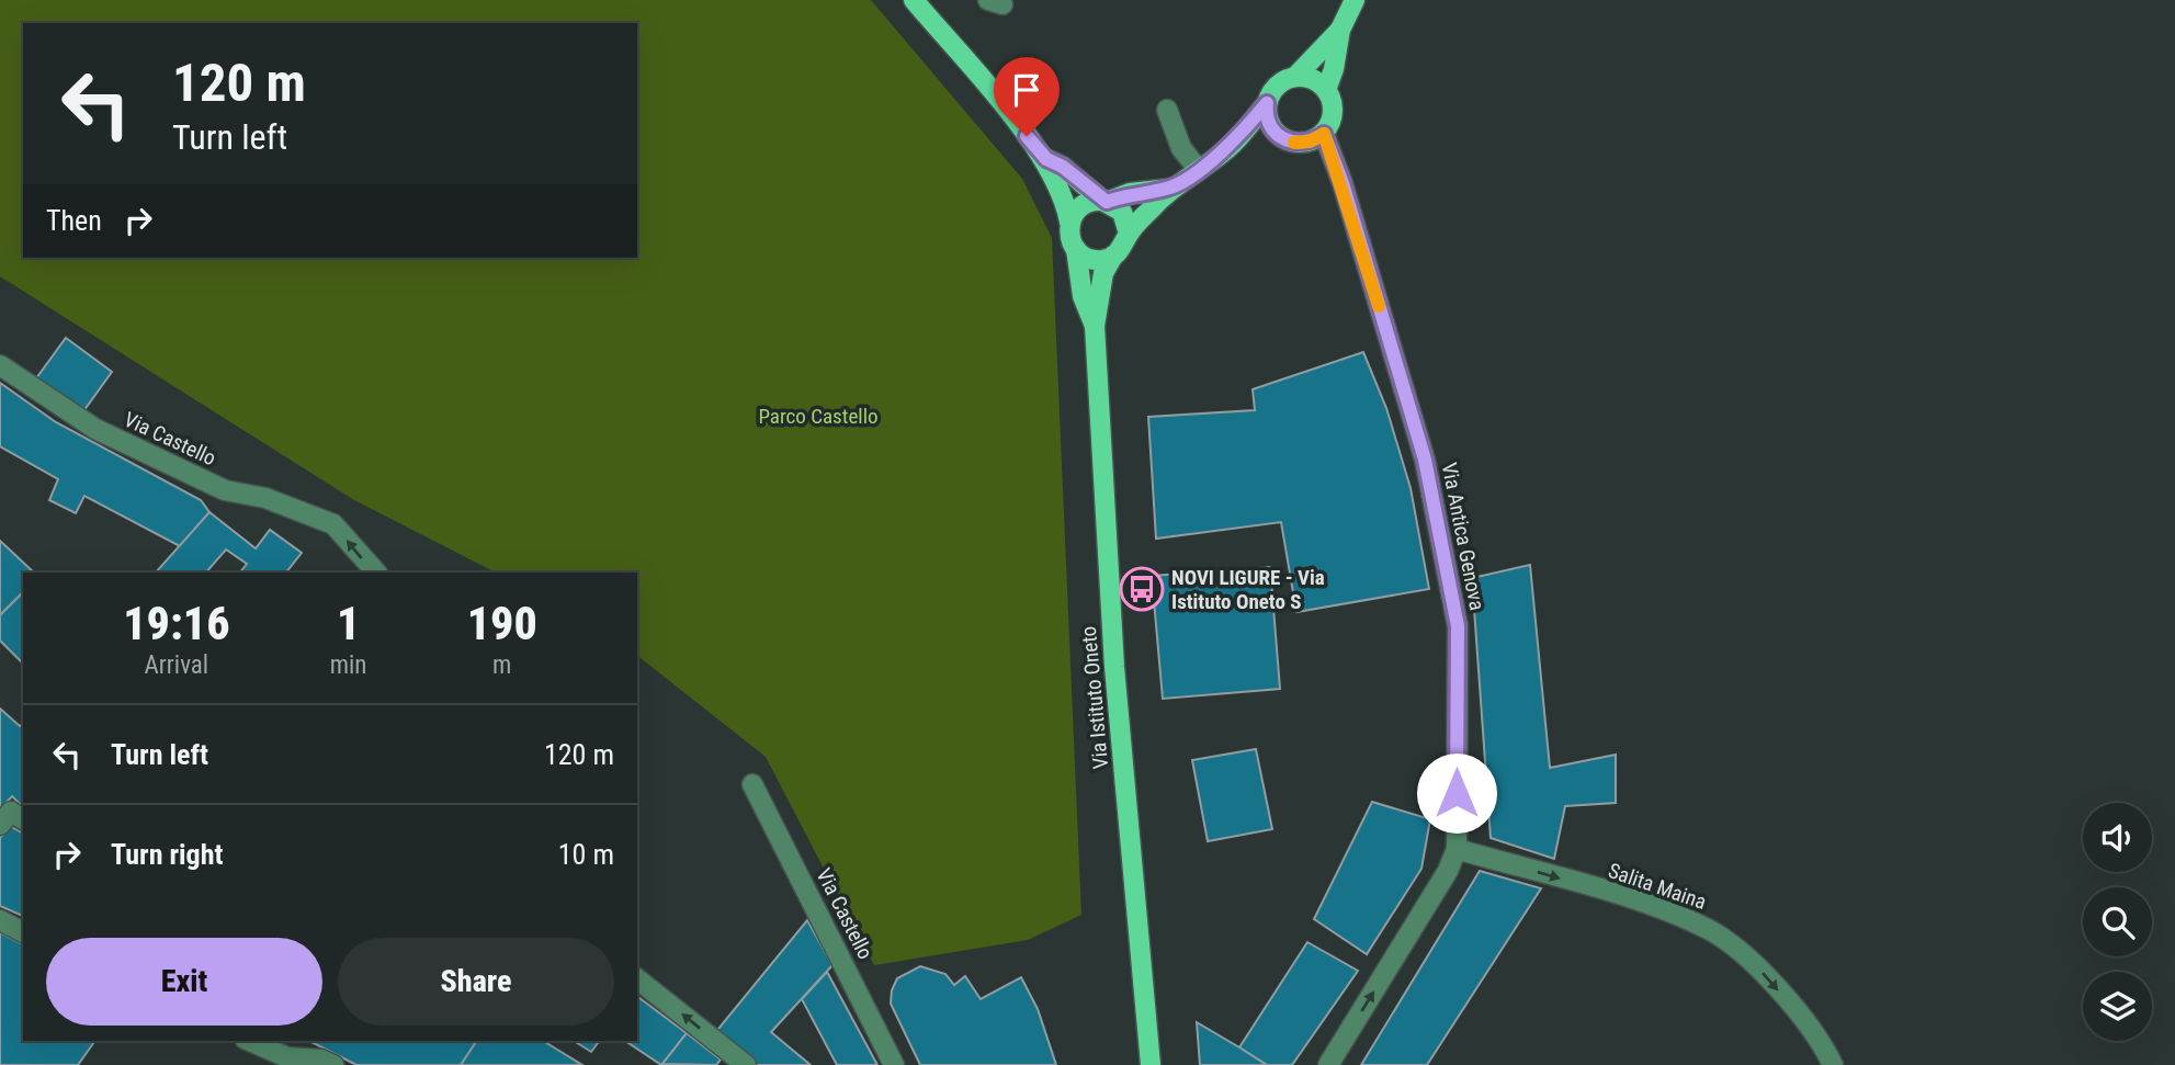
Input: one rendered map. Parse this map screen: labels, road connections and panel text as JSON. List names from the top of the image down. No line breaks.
{"streets":{"main road":["Via Istituto Oneto"],"street":["Via Castello","Via Antica Genova","Salita Maina"]},"crossings":[["Via Antica Genova","Salita Maina"]],"one_way":["Via Castello","Salita Maina"],"parks":["Parco Castello"],"places":{"bus stop":["NOVI LIGURE - Via Istituto Oneto S"]},"page":{"turn":["120 m","Turn left"],"then":"Then","eta":["19:16","Arrival","1","min","190","m"],"list":[{"name":"Turn left","value":"120 m"},{"name":"Turn right","value":"10 m"}],"buttons":["Exit","Share"]}}
